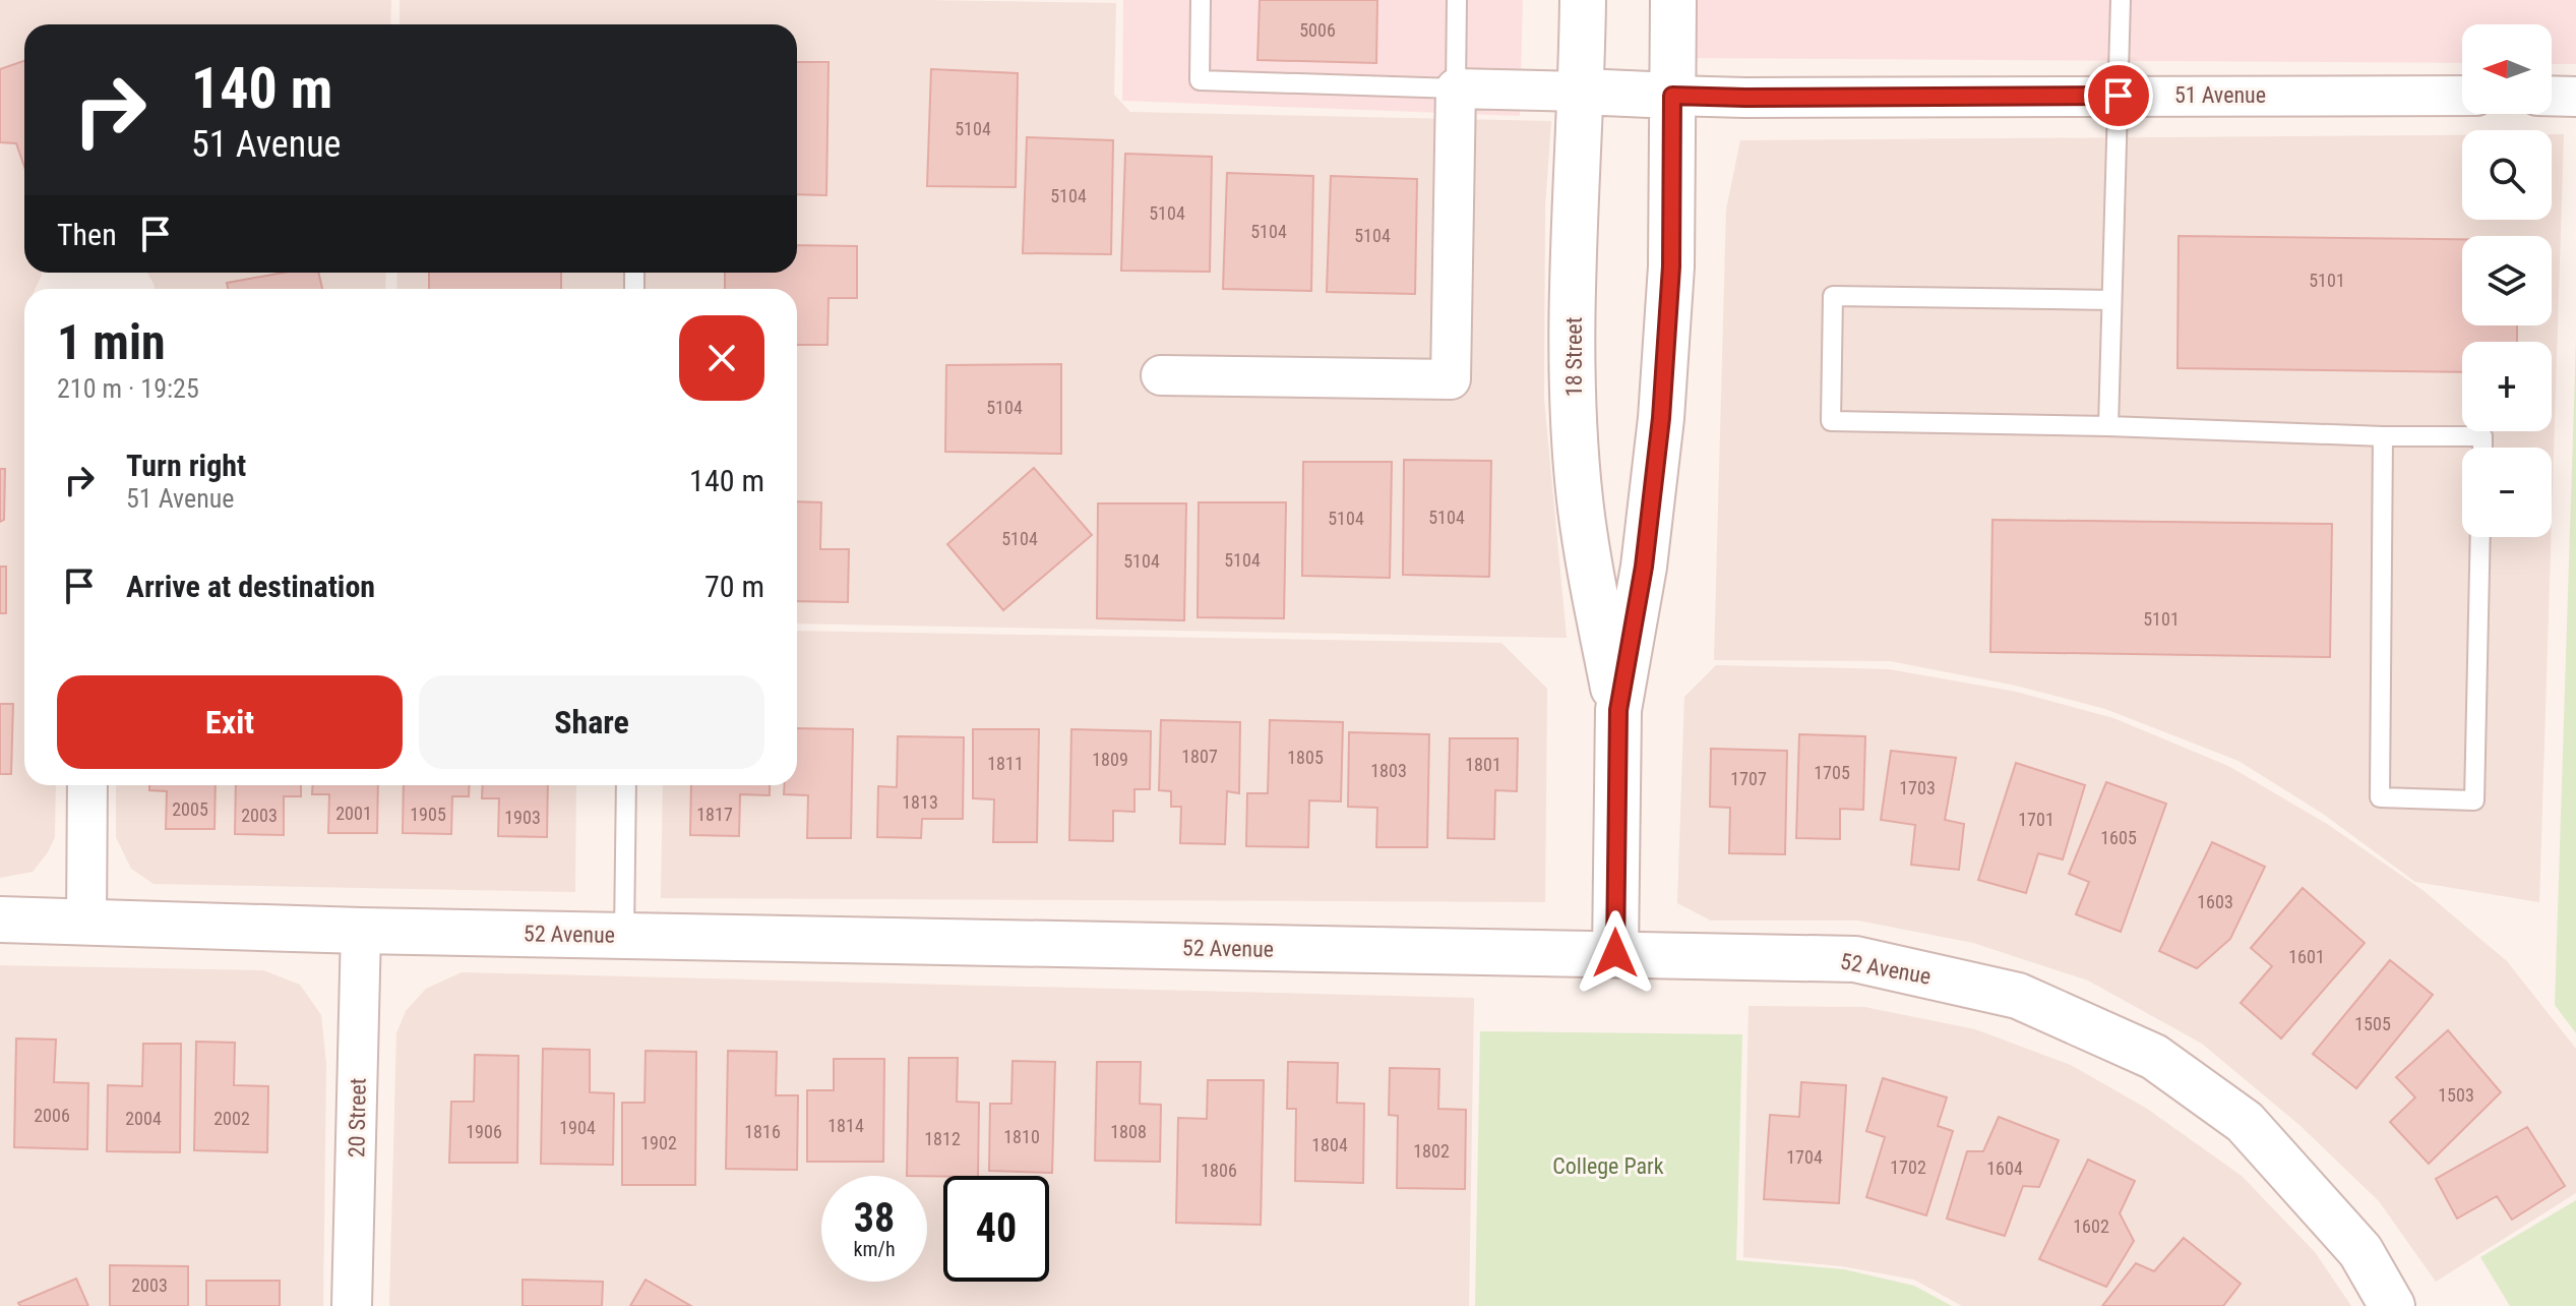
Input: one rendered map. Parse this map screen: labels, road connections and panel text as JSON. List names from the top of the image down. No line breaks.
{"streets":{"street":["51 Avenue","18 Street","52 Avenue","20 Street"]},"crossings":[["51 Avenue","18 Street"],["18 Street","52 Avenue"],["52 Avenue","20 Street"]],"parks":["College Park"],"house_numbers":["5006","5104","5104","5104","5104","5104","5101","5104","5104","5104","5104","5104","5104","5101","1807","1805","1809","1811","1801","1803","1705","1707","1703","1813","2005","2001","1905","1817","2003","1903","1701","1605","1603","1601","1505","1503","2006","2004","2002","1814","1904","1906","1816","1808","1810","1812","1902","1804","1802","1704","1702","1604","1806","1602","2003"],"north":"left","page":{"map_buttons":["+","−"],"turn":["140 m","51 Avenue"],"then":"Then","heading":["1 min","210 m · 19:25"],"list":[{"name":"Turn right","note":"51 Avenue","value":"140 m"},{"name":"Arrive at destination","value":"70 m"}],"buttons":["Exit","Share"],"speed":"38 km/h","limit":"40"}}
